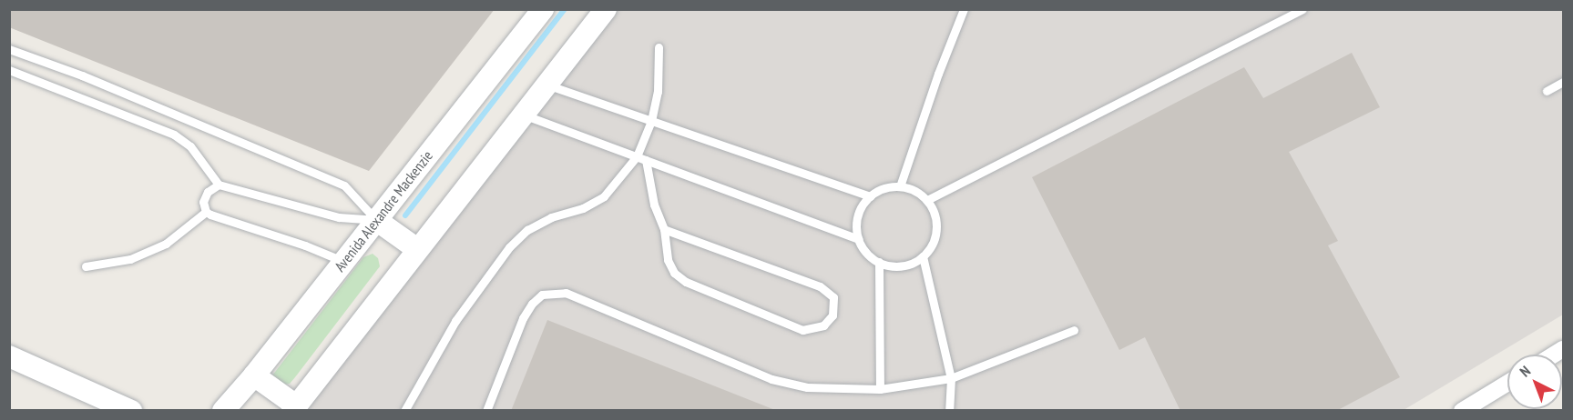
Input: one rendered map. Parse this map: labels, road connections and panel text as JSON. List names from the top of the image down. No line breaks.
{"streets":{"street":["Avenida Alexandre Mackenzie"]},"north":"top left"}
